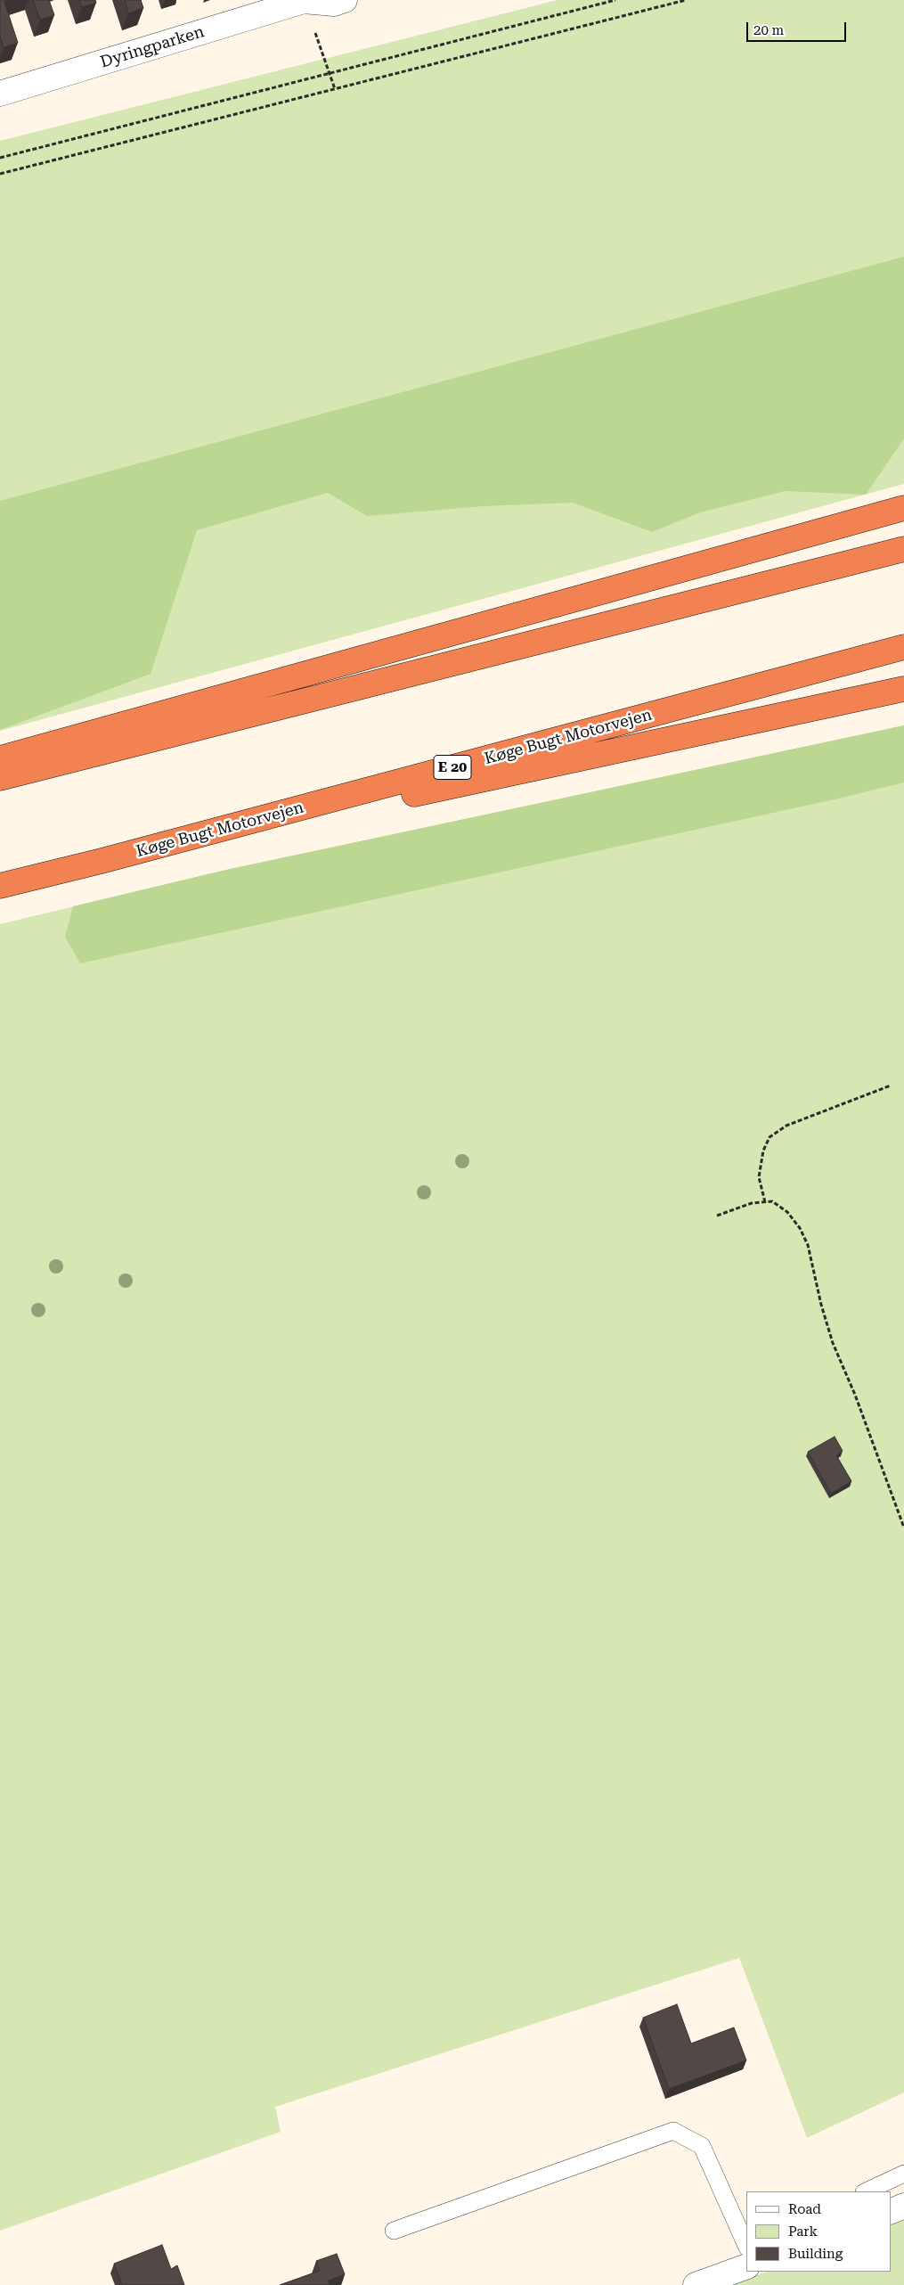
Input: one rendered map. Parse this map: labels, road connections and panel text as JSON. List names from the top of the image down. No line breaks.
{"streets":{"highway":["Køge Bugt Motorvejen","E 20"],"street":["Dyringparken"]},"legend":["Road","Park","Building"],"scale_bar":"20 m"}
